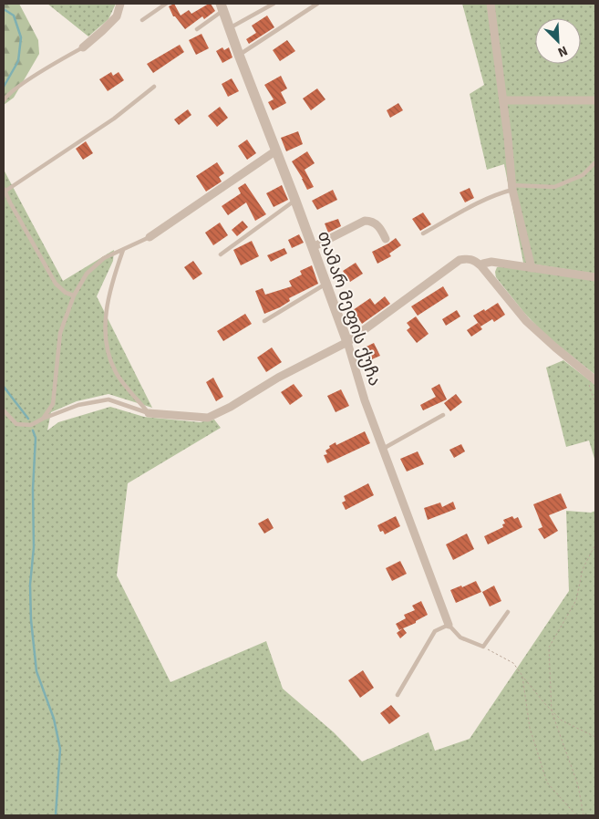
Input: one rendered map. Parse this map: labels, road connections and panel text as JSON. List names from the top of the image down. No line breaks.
{"streets":{"street":["თამარ მეფის ქუჩა"]},"north":"bottom right"}
